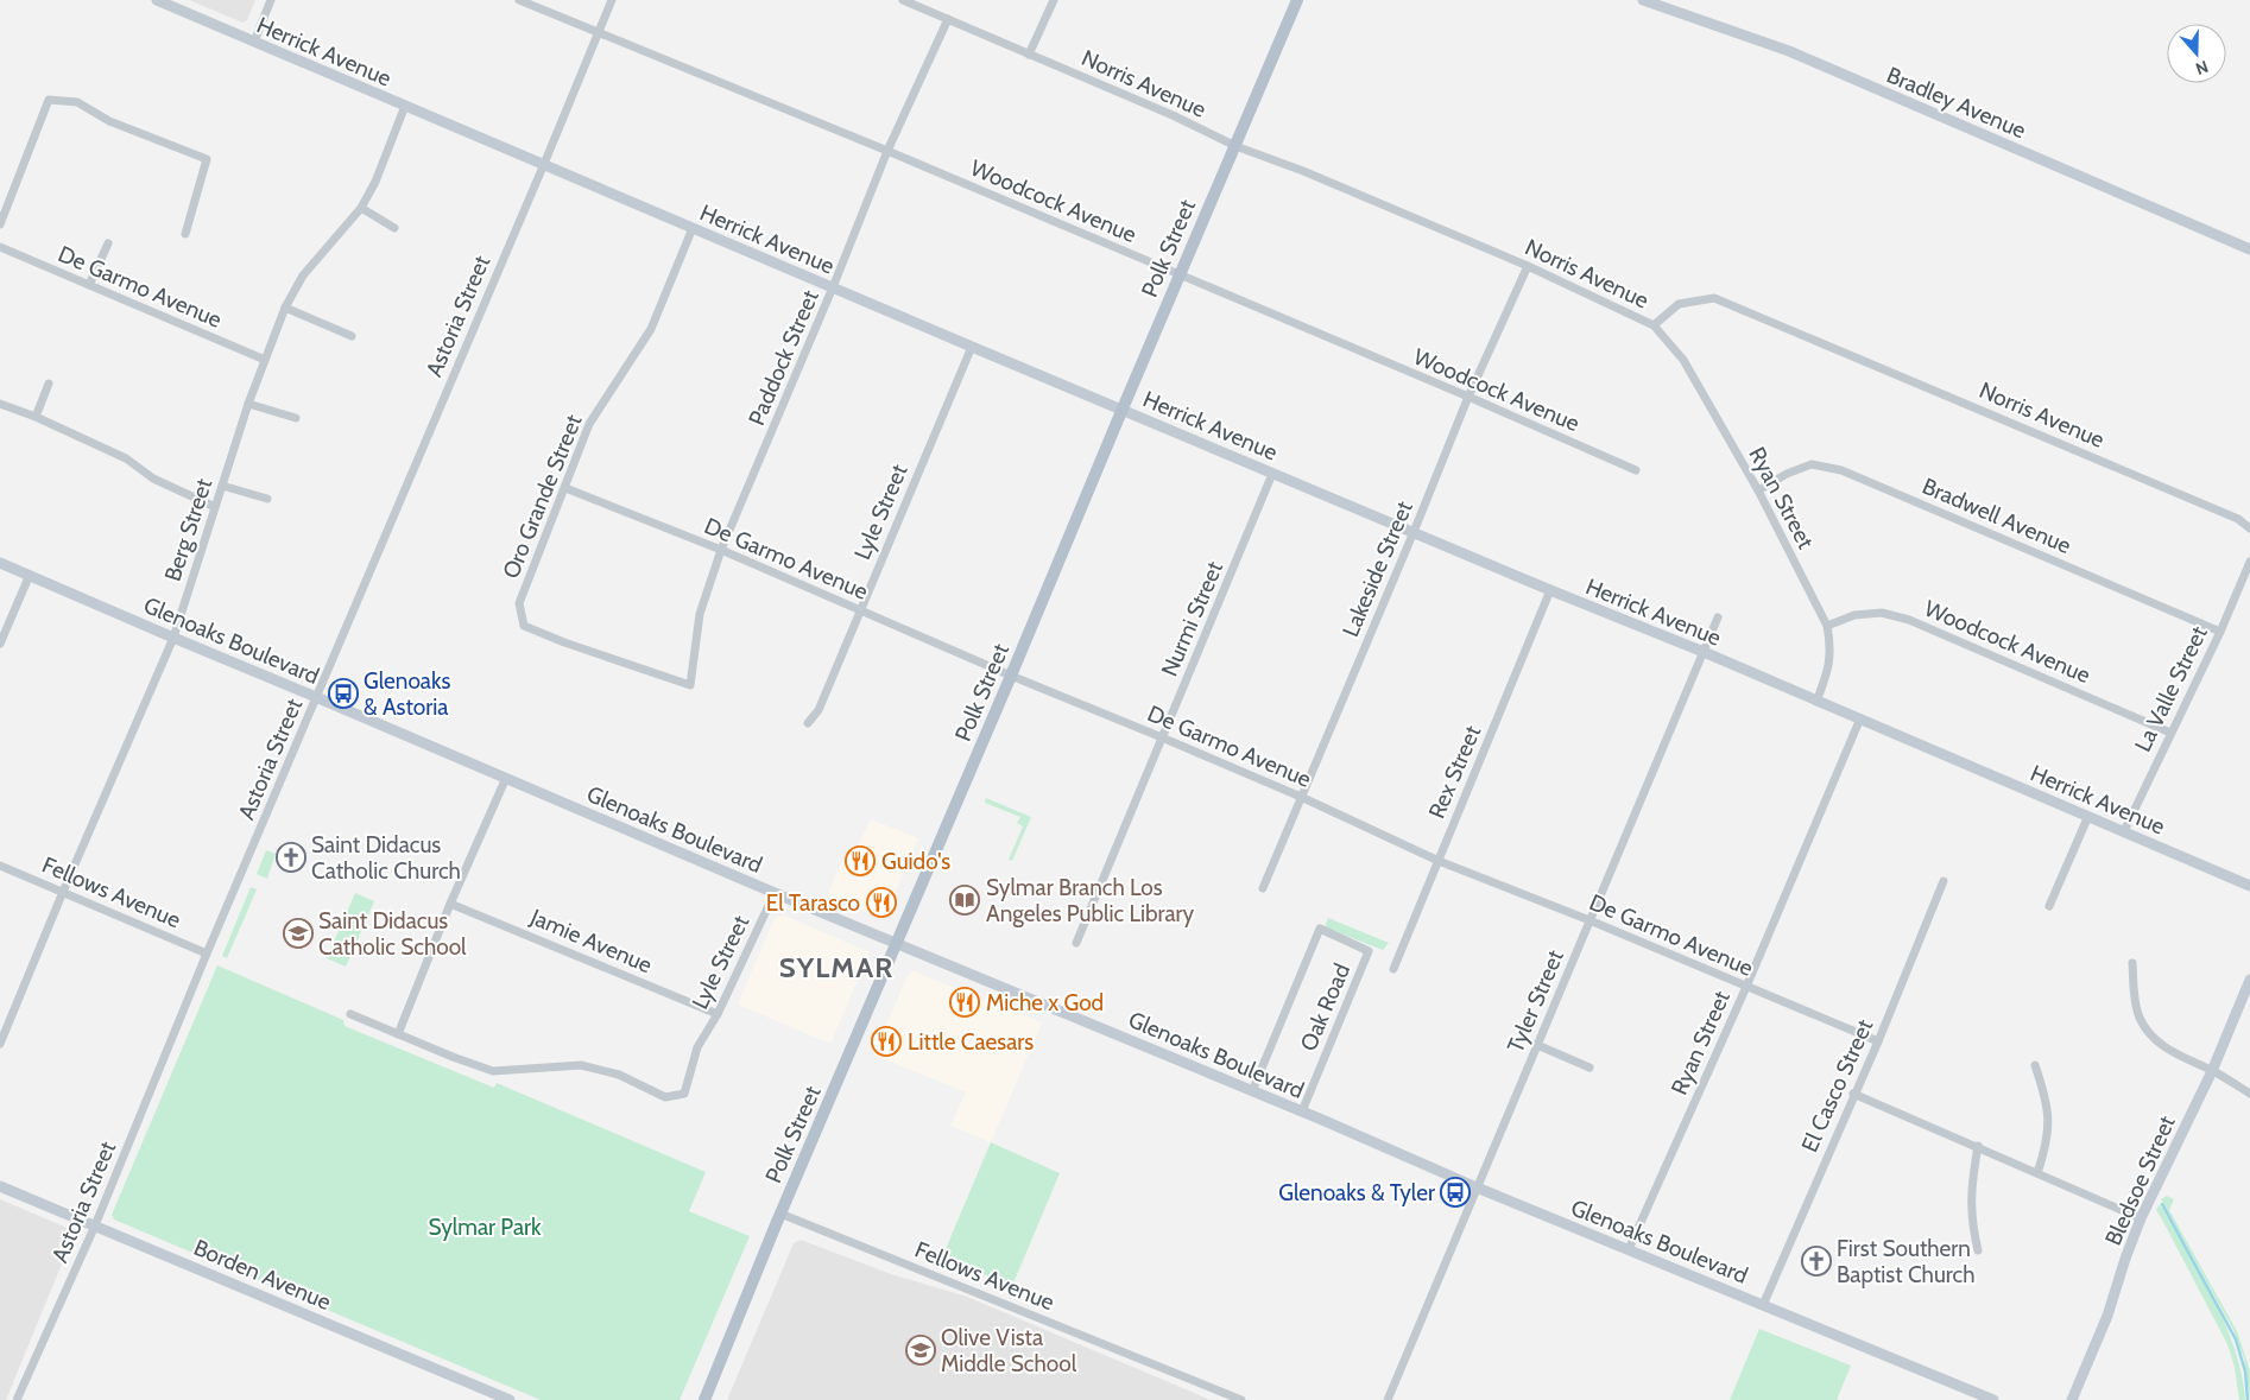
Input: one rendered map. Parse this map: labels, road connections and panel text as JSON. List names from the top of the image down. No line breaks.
{"streets":{"main road":["Polk Street"],"street":["Herrick Avenue","Norris Avenue","Bradley Avenue","Woodcock Avenue","De Garmo Avenue","Astoria Street","Paddock Street","Oro Grande Street","Ryan Street","Lyle Street","Bradwell Avenue","Berg Street","Lakeside Street","Nurmi Street","Glenoaks Boulevard","La Valle Street","Rex Street","Fellows Avenue","Jamie Avenue","Tyler Street","Oak Road","El Casco Street","Bledsoe Street","Borden Avenue"]},"crossings":[["Herrick Avenue","Polk Street"],["Herrick Avenue","Astoria Street"],["Herrick Avenue","Paddock Street"],["Herrick Avenue","Oro Grande Street"],["Herrick Avenue","Ryan Street"],["Herrick Avenue","Lyle Street"],["Herrick Avenue","Berg Street"],["Herrick Avenue","Lakeside Street"],["Herrick Avenue","Nurmi Street"],["Herrick Avenue","La Valle Street"],["Herrick Avenue","Rex Street"],["Herrick Avenue","Tyler Street"],["Norris Avenue","Polk Street"],["Norris Avenue","Paddock Street"],["Norris Avenue","Ryan Street"],["Norris Avenue","Lakeside Street"],["Woodcock Avenue","Polk Street"],["Woodcock Avenue","Astoria Street"],["Woodcock Avenue","Paddock Street"],["Woodcock Avenue","Ryan Street"],["Woodcock Avenue","Lakeside Street"],["Woodcock Avenue","La Valle Street"],["Polk Street","De Garmo Avenue"],["Polk Street","Glenoaks Boulevard"],["Polk Street","Fellows Avenue"],["De Garmo Avenue","Paddock Street"],["De Garmo Avenue","Oro Grande Street"],["De Garmo Avenue","Ryan Street"],["De Garmo Avenue","Lyle Street"],["De Garmo Avenue","Berg Street"],["De Garmo Avenue","Lakeside Street"],["De Garmo Avenue","Nurmi Street"],["De Garmo Avenue","Rex Street"],["De Garmo Avenue","Tyler Street"],["De Garmo Avenue","El Casco Street"],["Astoria Street","Glenoaks Boulevard"],["Astoria Street","Fellows Avenue"],["Astoria Street","Borden Avenue"],["Paddock Street","Oro Grande Street"],["Ryan Street","Bradwell Avenue"],["Ryan Street","Glenoaks Boulevard"],["Lyle Street","Glenoaks Boulevard"],["Lyle Street","Jamie Avenue"],["Bradwell Avenue","La Valle Street"],["Berg Street","Glenoaks Boulevard"],["Berg Street","Fellows Avenue"],["Glenoaks Boulevard","Tyler Street"],["Glenoaks Boulevard","Oak Road"],["Glenoaks Boulevard","El Casco Street"]],"districts":["SYLMAR"],"parks":["Sylmar Park"],"places":{"bus stop":["Glenoaks & Astoria","Glenoaks & Tyler"],"church":["Saint Didacus Catholic Church","First Southern Baptist Church"],"restaurant":["Guido's","El Tarasco","Miche x God","Little Caesars"],"library":["Sylmar Branch Los Angeles Public Library"],"school or university":["Saint Didacus Catholic School","Olive Vista Middle School"]},"north":"bottom"}
